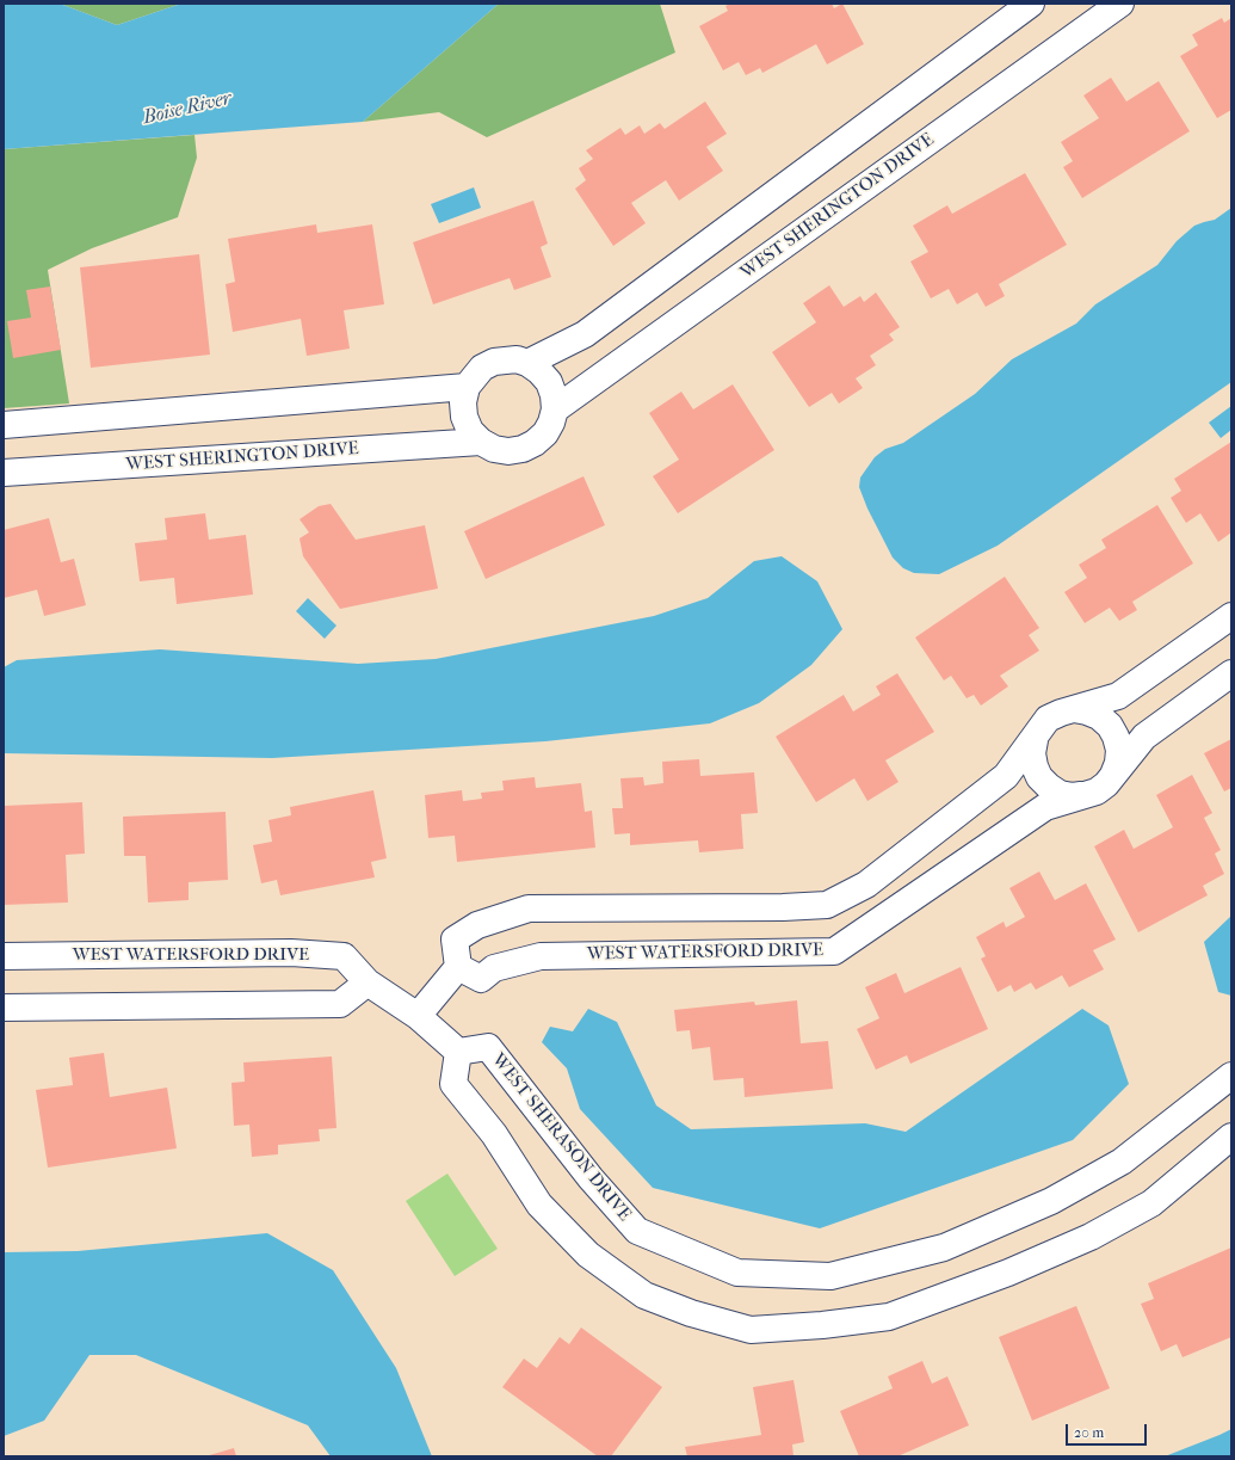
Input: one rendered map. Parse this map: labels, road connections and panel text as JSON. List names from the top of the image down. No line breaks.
{"streets":{"street":["WEST SHERINGTON DRIVE","WEST WATERSFORD DRIVE","WEST SHERASON DRIVE"]},"water":["Boise River"],"scale_bar":"20 m"}
